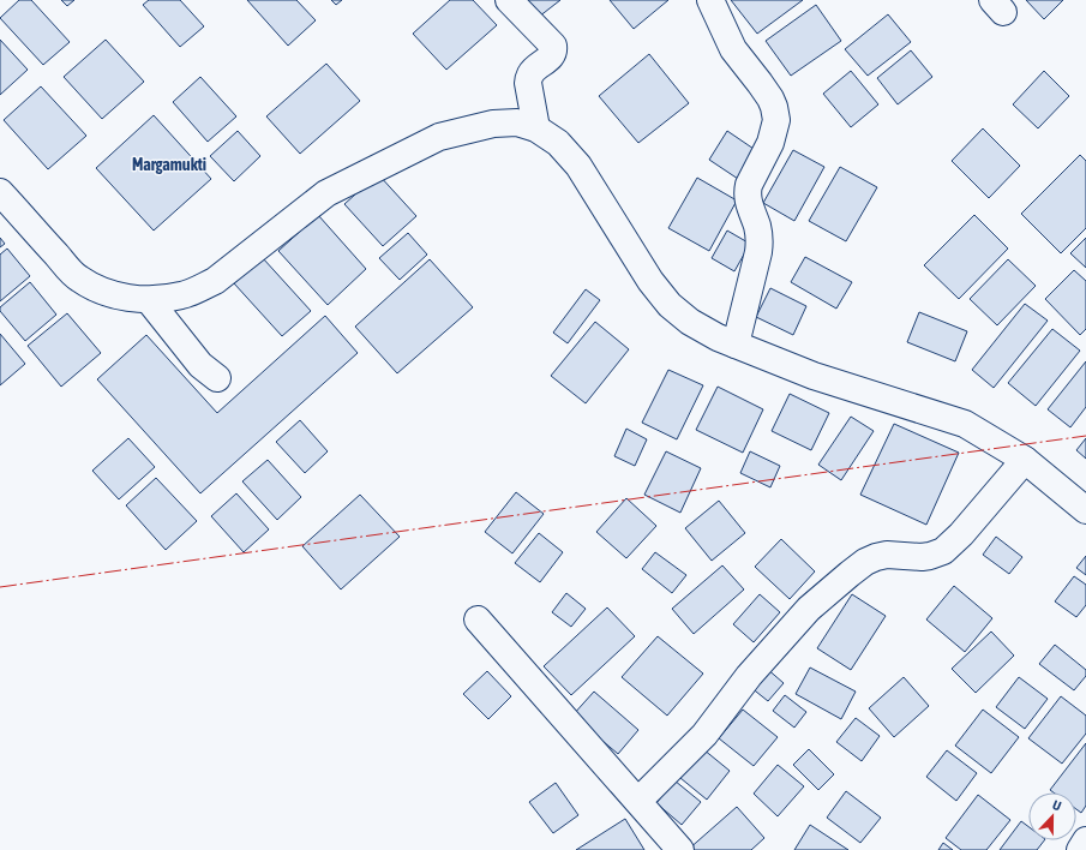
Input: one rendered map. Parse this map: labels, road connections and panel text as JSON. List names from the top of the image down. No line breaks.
{"districts":["Margamukti"],"north":"top"}
